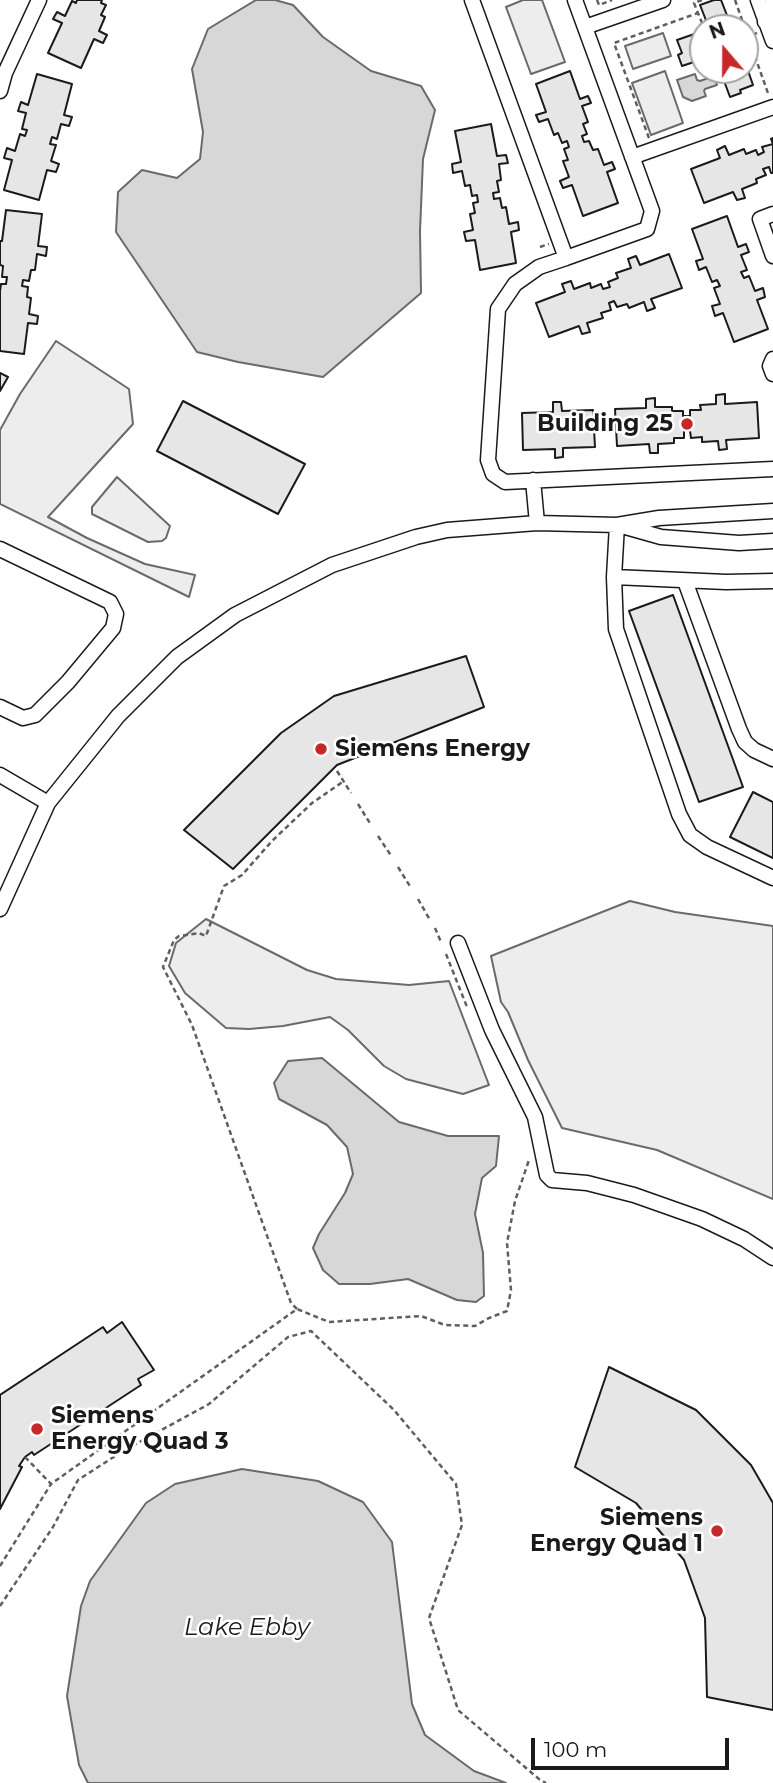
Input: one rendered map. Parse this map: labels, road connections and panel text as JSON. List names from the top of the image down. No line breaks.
{"water":["Lake Ebby"],"places":["Building 25","Siemens Energy","Siemens Energy Quad 3","Siemens Energy Quad 1"],"scale_bar":"100 m","north":"top"}
